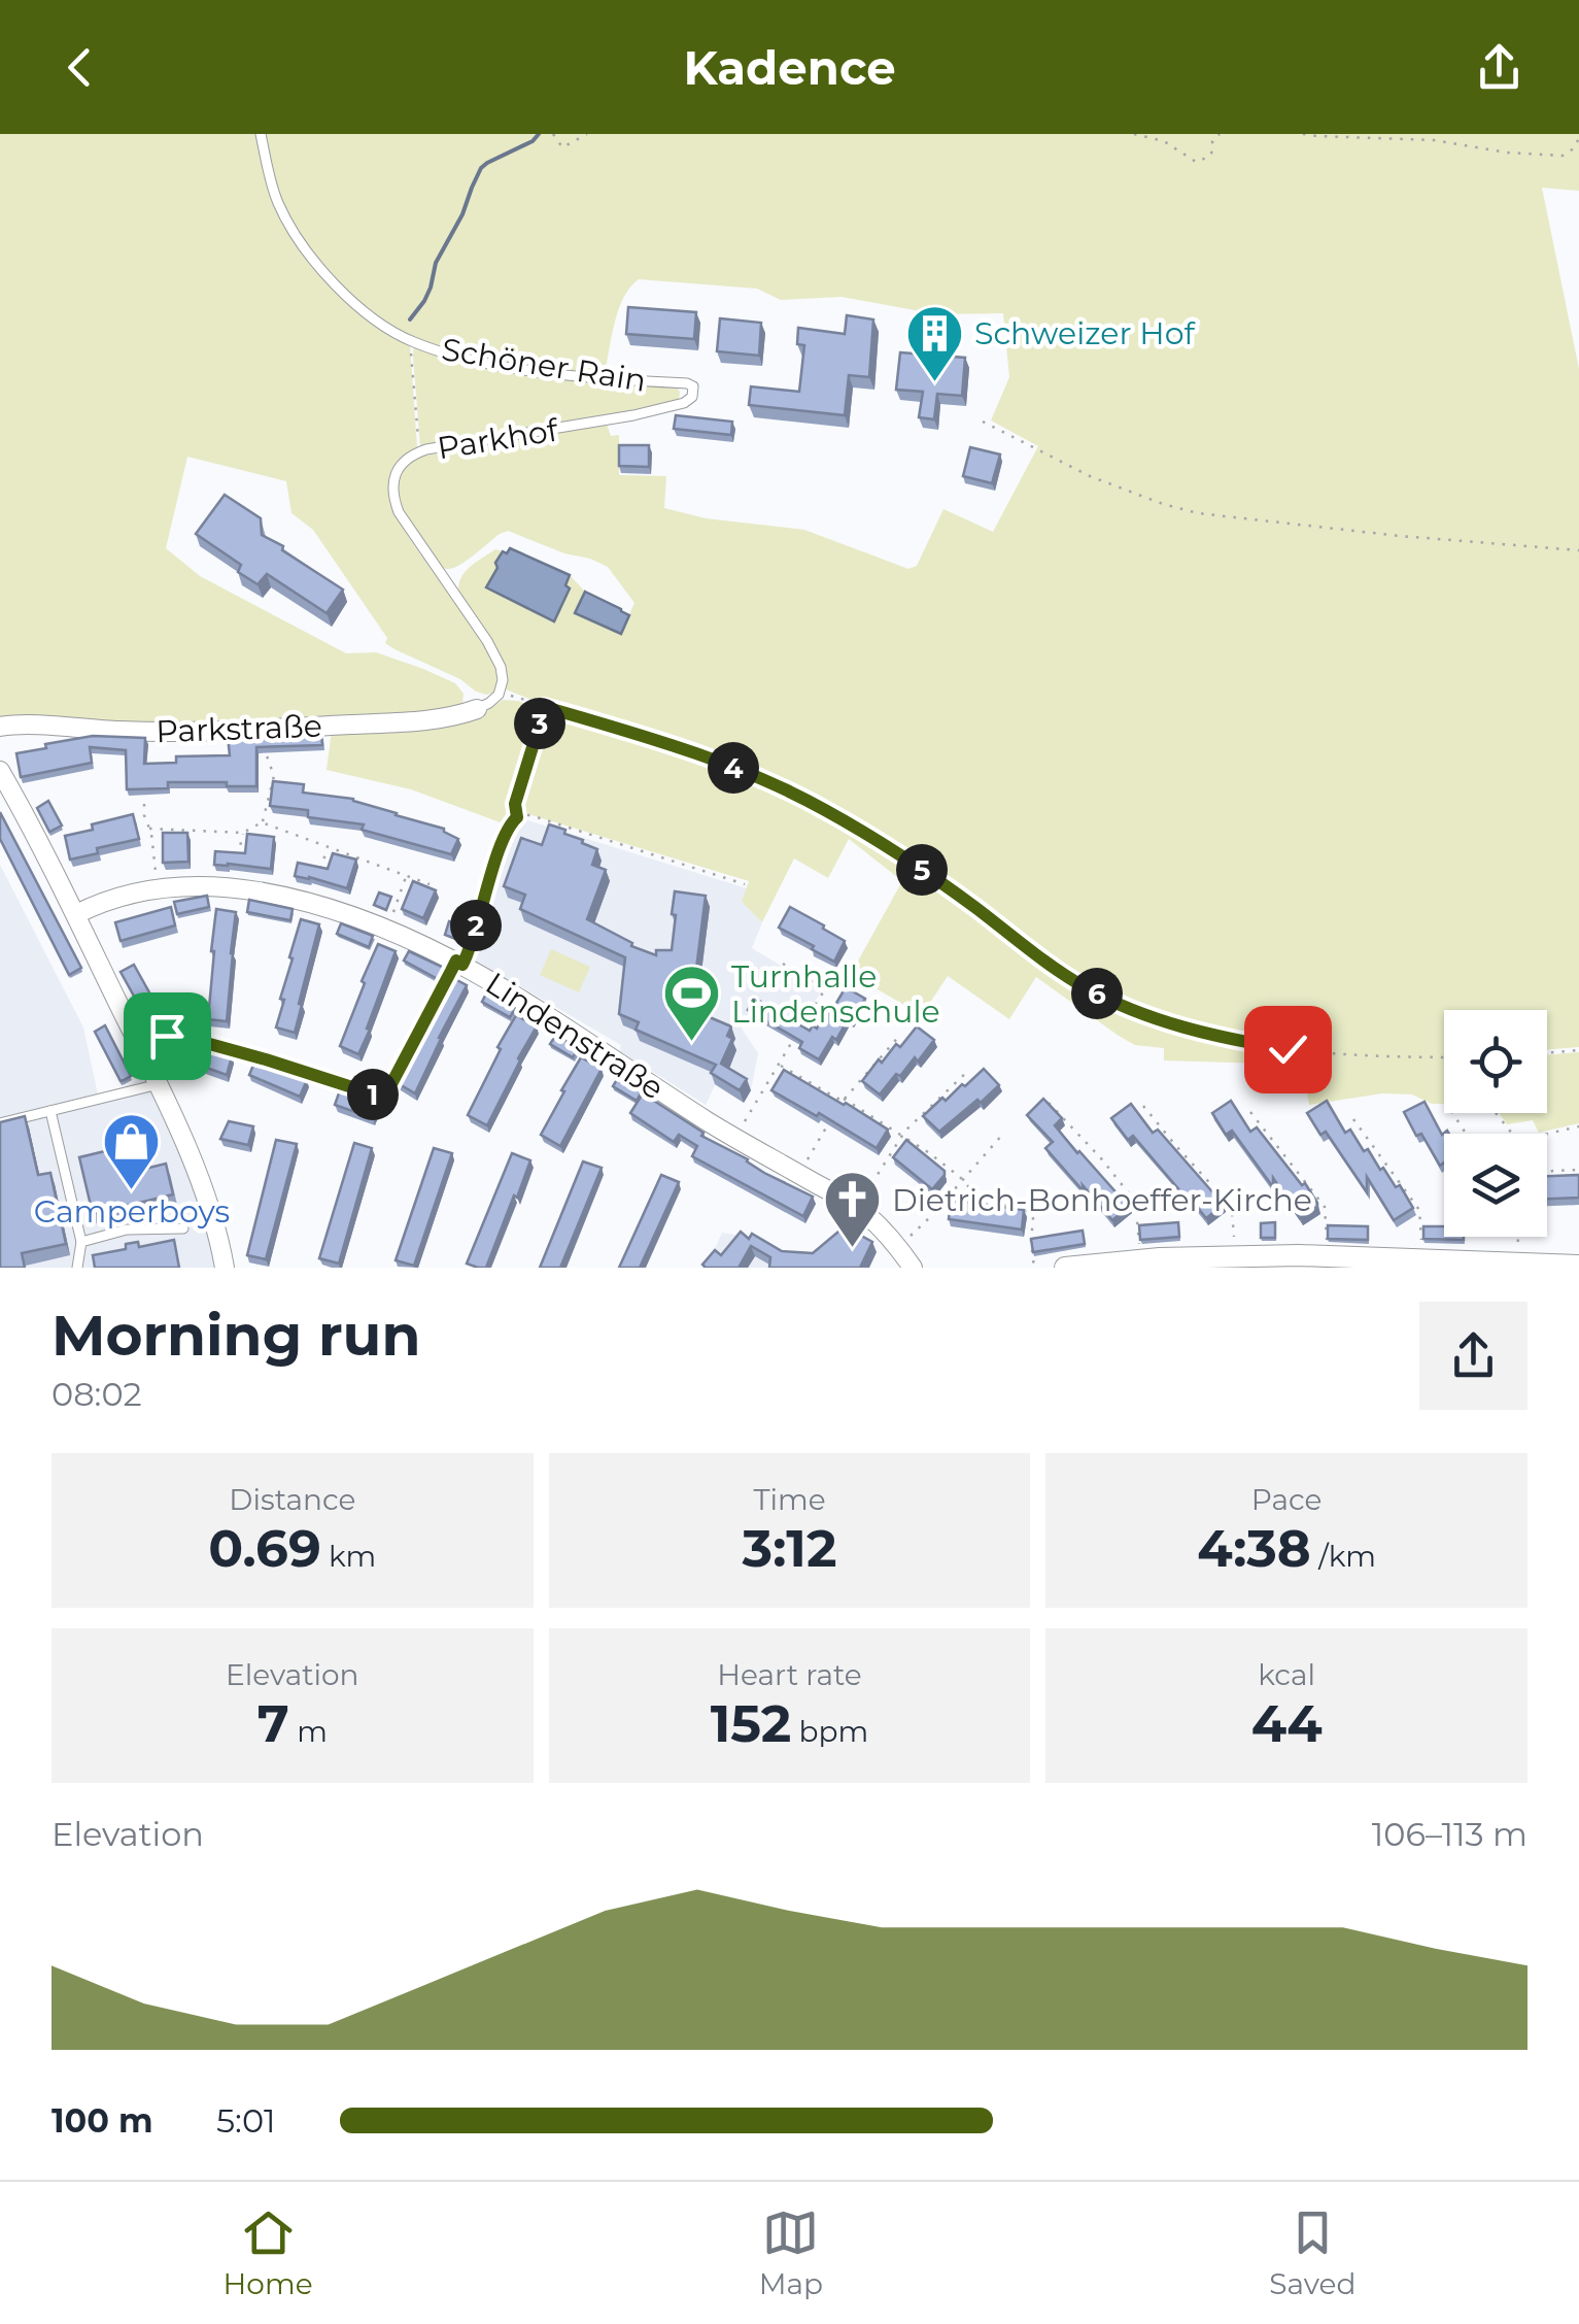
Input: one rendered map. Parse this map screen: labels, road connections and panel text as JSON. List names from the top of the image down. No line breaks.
{"streets":{"street":["Parkstraße","Lindenstraße"],"lane":["Schöner Rain","Parkhof"]},"crossings":[["Schöner Rain","Parkhof"]],"places":{"building":["Schweizer Hof"],"sports":["Turnhalle Lindenschule"],"shop":["Camperboys"],"church":["Dietrich-Bonhoeffer-Kirche"]},"page":{"header":"Kadence","pins":["3","4","5","2","6","1"],"heading":["Morning run","08:02"],"stats":[["Distance","0.69 km"],["Time","3:12"],["Pace","4:38 /km"],["Elevation","7 m"],["Heart rate","152 bpm"],["kcal","44"]],"chart":["Elevation","106–113 m"],"list":[{"name":"100 m","note":"5:01"}],"tabs":["Home","Map","Saved"]}}
